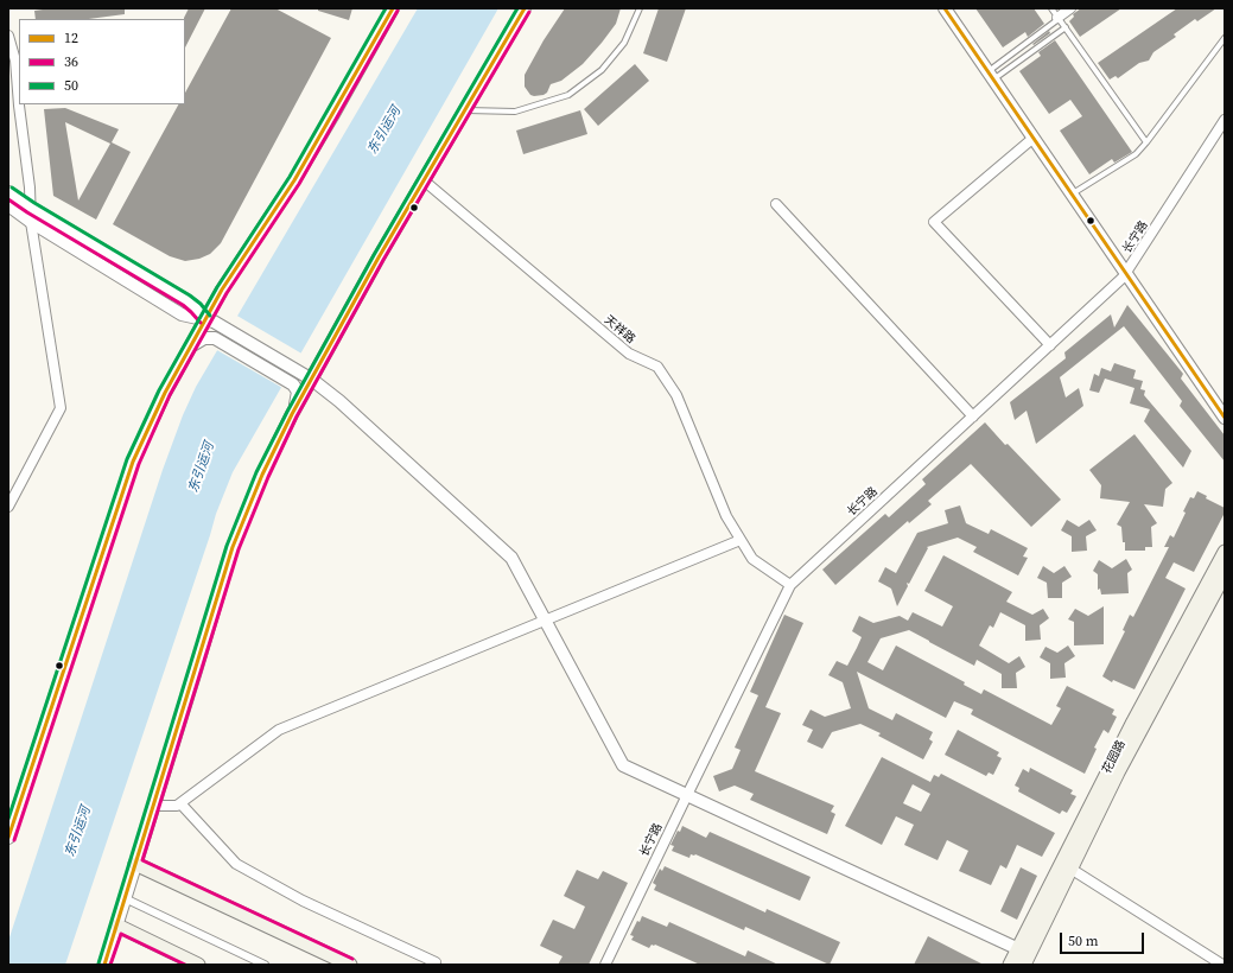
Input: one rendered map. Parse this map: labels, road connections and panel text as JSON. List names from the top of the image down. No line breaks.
{"streets":{"main road":["花园路"],"street":["长宁路","天祥路"]},"crossings":[["长宁路","天祥路"]],"water":["东引运河"],"lines":["transit line 12","transit line 50","transit line 36"],"legend":["12","36","50"],"scale_bar":"50 m"}
